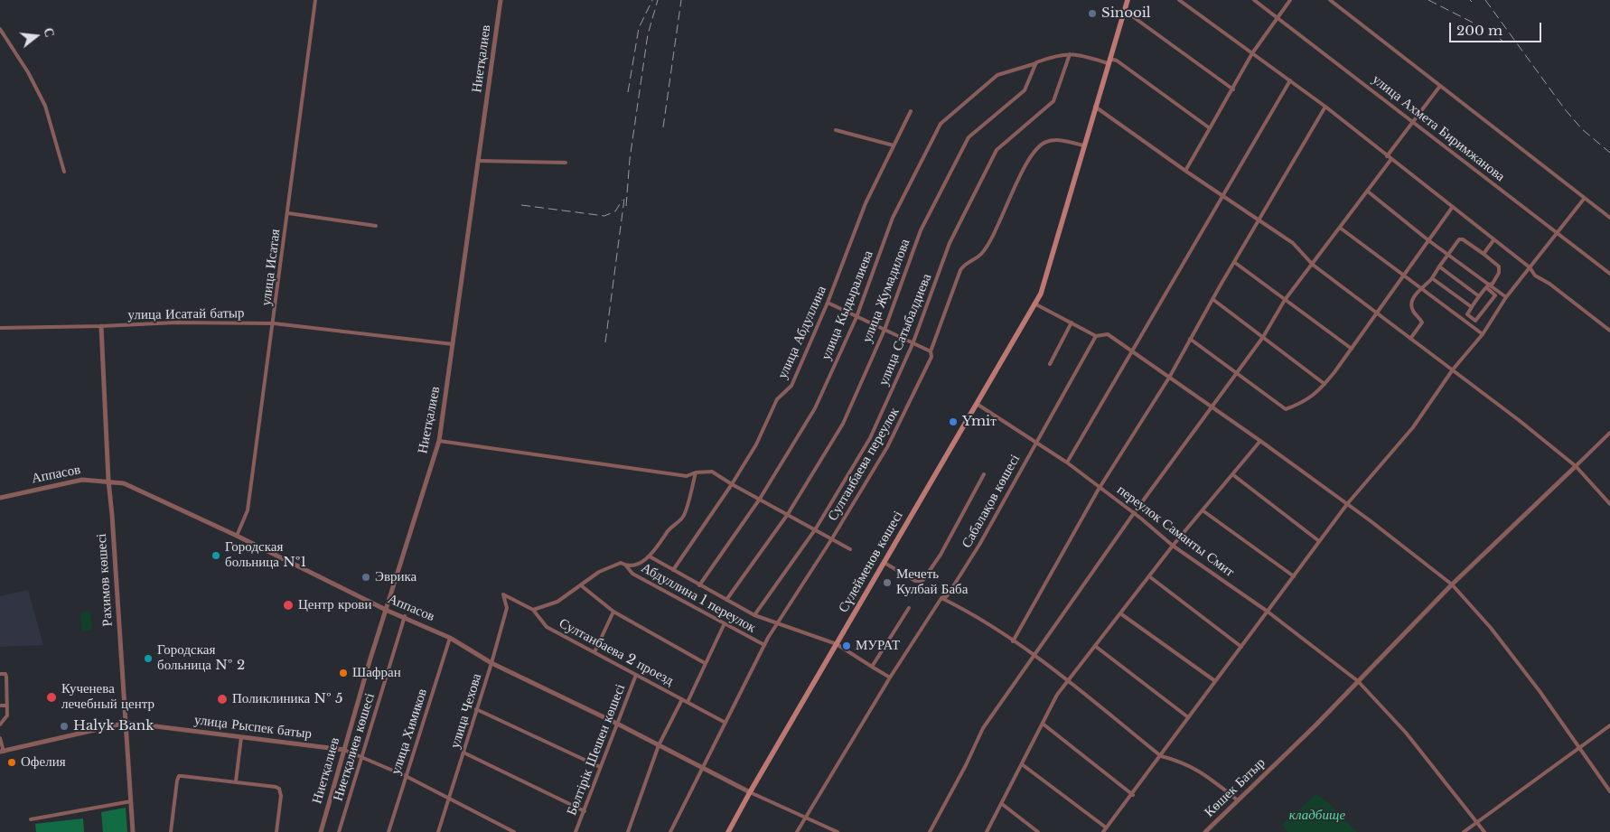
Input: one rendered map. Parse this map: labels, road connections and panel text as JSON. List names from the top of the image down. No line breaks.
{"streets":{"main road":["Сүлейменов көшесі"],"street":["Ниетқалиев","улица Ахмета Биримжанова","улица Исатая","улица Жумадилова","улица Кыдыралиева","улица Исатай батыр","улица Сатыбалдиева","улица Абдуллина","Султанбаева переулок","Аппасов","Сабалақов көшесі","переулок Саманты Смит","Рахимов көшесі","Абдуллина 1 переулок","Султанбаева 2 проезд","улица Чехова","улица Рыспек батыр","улица Химиков","Ниетқалиев көшесі","Бөлтірік Шешен көшесі","Көшек Батыр"]},"crossings":[["Ниетқалиев","улица Исатай батыр"],["Ниетқалиев","Аппасов"],["Ниетқалиев","улица Рыспек батыр"],["улица Исатая","улица Исатай батыр"],["улица Исатая","Аппасов"],["улица Жумадилова","улица Кыдыралиева"],["улица Исатай батыр","Рахимов көшесі"],["Султанбаева переулок","Аппасов"],["Султанбаева переулок","Сүлейменов көшесі"],["Султанбаева переулок","Абдуллина 1 переулок"],["Султанбаева переулок","Султанбаева 2 проезд"],["Аппасов","Сүлейменов көшесі"],["Аппасов","Рахимов көшесі"],["Аппасов","улица Чехова"],["Аппасов","улица Химиков"],["Аппасов","Ниетқалиев көшесі"],["Аппасов","Бөлтірік Шешен көшесі"],["Сабалақов көшесі","переулок Саманты Смит"],["переулок Саманты Смит","Сүлейменов көшесі"],["переулок Саманты Смит","Көшек Батыр"],["Рахимов көшесі","улица Рыспек батыр"],["Султанбаева 2 проезд","улица Чехова"],["Султанбаева 2 проезд","Бөлтірік Шешен көшесі"],["улица Чехова","улица Рыспек батыр"],["улица Рыспек батыр","улица Химиков"],["улица Рыспек батыр","Ниетқалиев көшесі"]],"parks":["кладбище"],"places":["Sinooil","Ymiт","Городская больница №1","Эврика","Мечеть Кулбай Баба","Центр крови","МУРАТ","Городская больница № 2","Шафран","Кученева лечебный центр","Поликлиника № 5","Halyk Bank","Офелия"],"scale_bar":"200 m","north":"right"}
